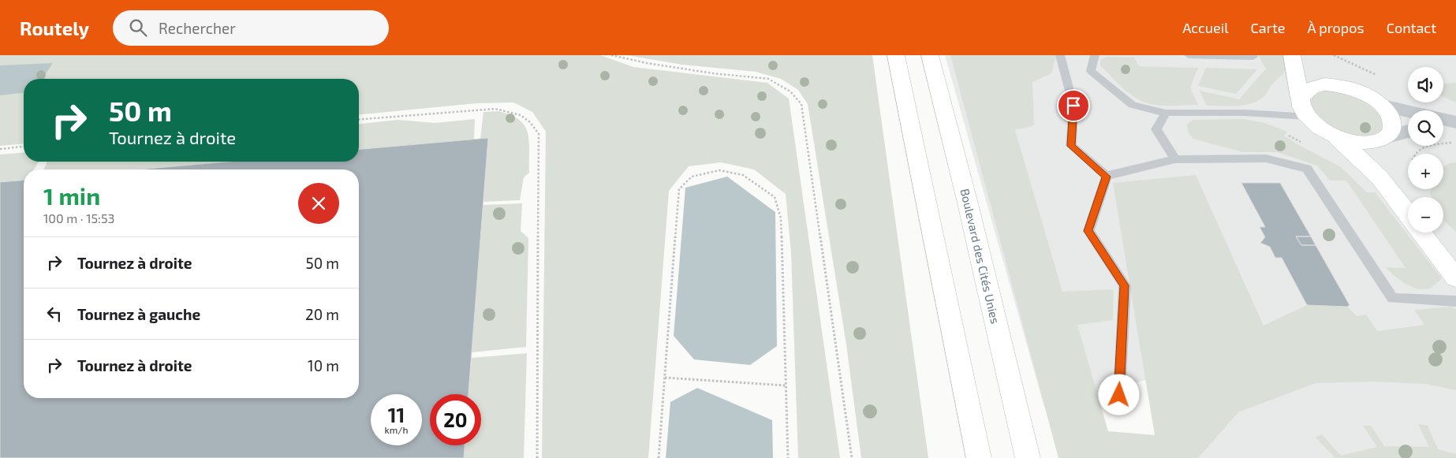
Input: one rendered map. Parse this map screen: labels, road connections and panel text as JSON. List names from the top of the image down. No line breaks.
{"streets":{"main road":["Boulevard des Cités Unies"]},"page":{"header":"Routely","search":"Rechercher","nav":["Accueil","Carte","À propos","Contact"],"map_buttons":["+","−"],"turn":["50 m","Tournez à droite"],"heading":["1 min","100 m · 15:53"],"list":[{"name":"Tournez à droite","value":"50 m"},{"name":"Tournez à gauche","value":"20 m"},{"name":"Tournez à droite","value":"10 m"}],"speed":"11 km/h","limit":"20"}}
